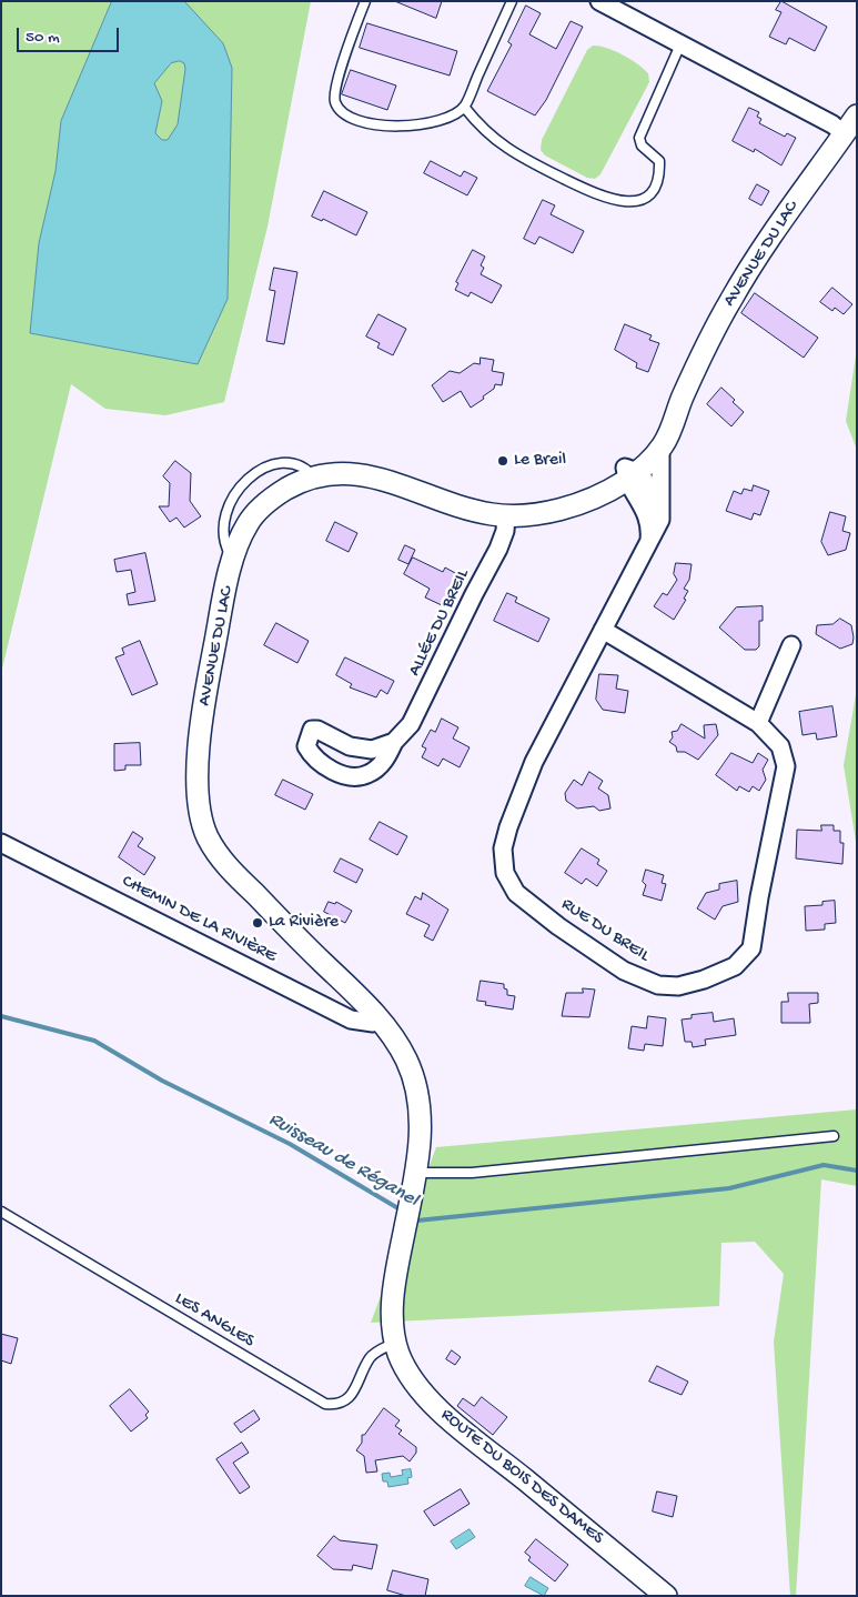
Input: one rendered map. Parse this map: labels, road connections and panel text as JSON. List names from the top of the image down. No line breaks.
{"streets":{"street":["AVENUE DU LAC","ALLÉE DU BREIL","CHEMIN DE LA RIVIÈRE","RUE DU BREIL","ROUTE DU BOIS DES DAMES"],"lane":["LES ANGLES"]},"crossings":[["AVENUE DU LAC","ALLÉE DU BREIL"],["AVENUE DU LAC","CHEMIN DE LA RIVIÈRE"],["AVENUE DU LAC","RUE DU BREIL"],["AVENUE DU LAC","ROUTE DU BOIS DES DAMES"],["LES ANGLES","ROUTE DU BOIS DES DAMES"]],"water":["Ruisseau de Réganel"],"places":["Le Breil","La Rivière"],"scale_bar":"50 m"}
